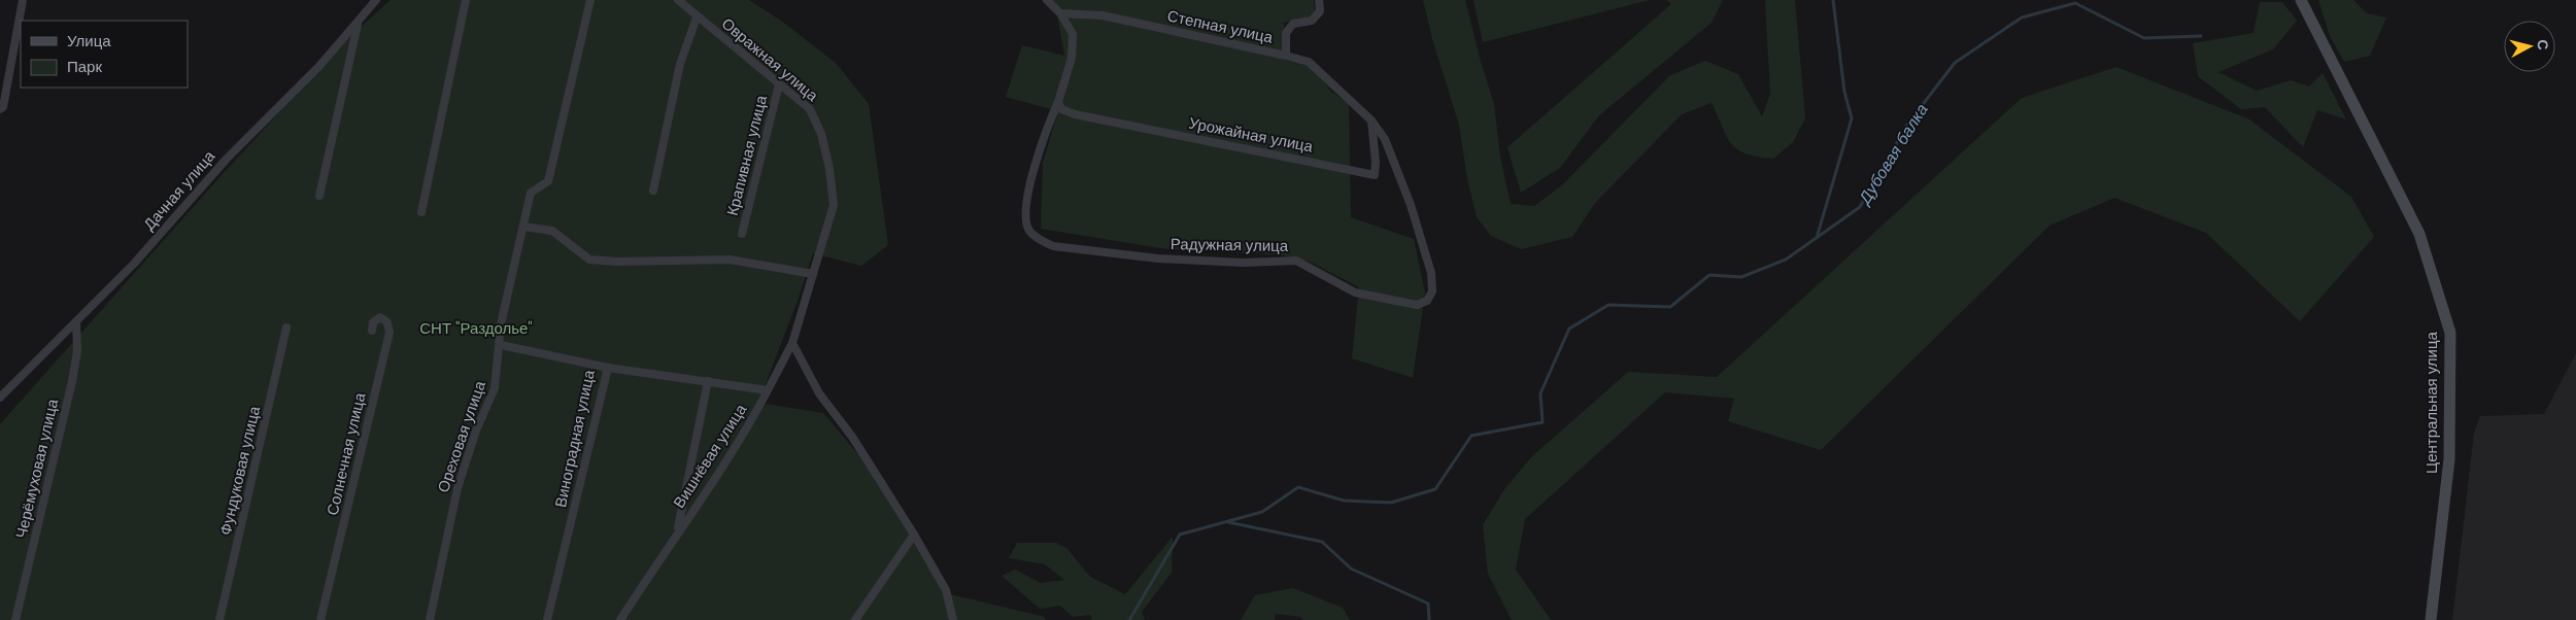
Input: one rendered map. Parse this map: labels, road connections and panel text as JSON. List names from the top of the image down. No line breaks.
{"streets":{"street":["Степная улица","Овражная улица","Урожайная улица","Крапивная улица","Дачная улица","Радужная улица","Центральная улица","Ореховая улица","Виноградная улица","Солнечная улица","Вишнёвая улица","Черёмуховая улица","Фундуковая улица"]},"crossings":[["Овражная улица","Крапивная улица"],["Овражная улица","Вишнёвая улица"],["Урожайная улица","Радужная улица"],["Дачная улица","Черёмуховая улица"],["Ореховая улица","Виноградная улица"],["Виноградная улица","Вишнёвая улица"]],"water":["Дубовая балка"],"parks":["СНТ \"Раздолье\""],"legend":["Улица","Парк"],"north":"right"}
